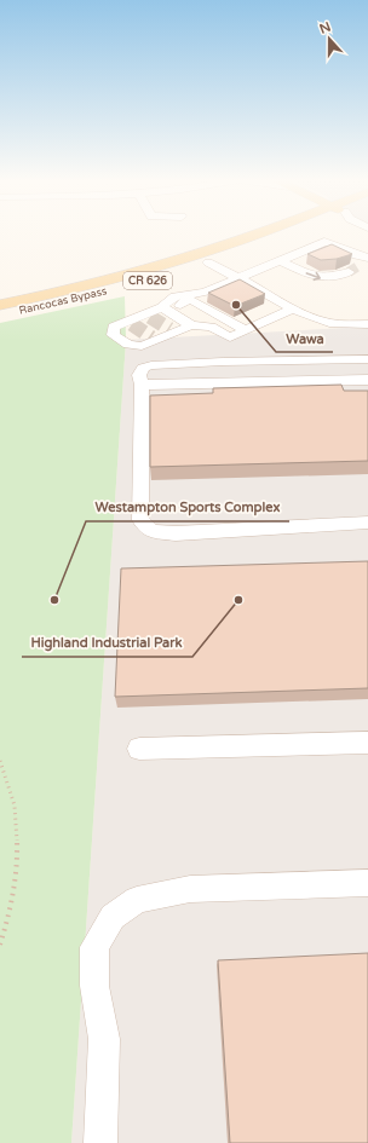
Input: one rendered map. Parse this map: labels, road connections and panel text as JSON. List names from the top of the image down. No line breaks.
{"streets":{"main road":["CR 626","Rancocas Bypass"]},"places":["Wawa","Westampton Sports Complex","Highland Industrial Park"],"north":"top"}
